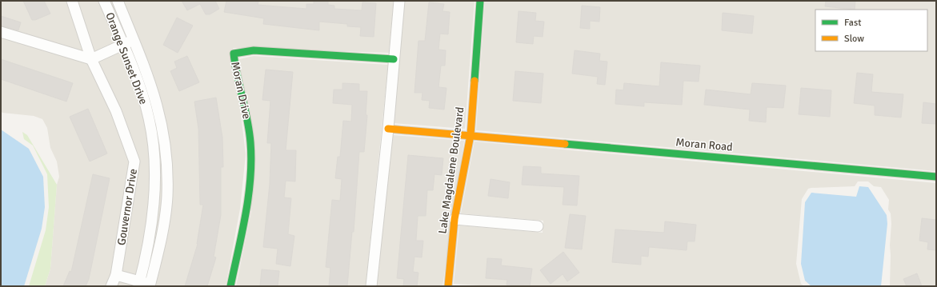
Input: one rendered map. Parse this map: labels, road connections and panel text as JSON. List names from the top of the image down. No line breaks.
{"streets":{"street":["Orange Sunset Drive","Moran Drive","Moran Road","Lake Magdalene Boulevard","Gouvernor Drive"]},"crossings":[["Moran Road","Lake Magdalene Boulevard"]],"legend":["Fast","Slow"]}
